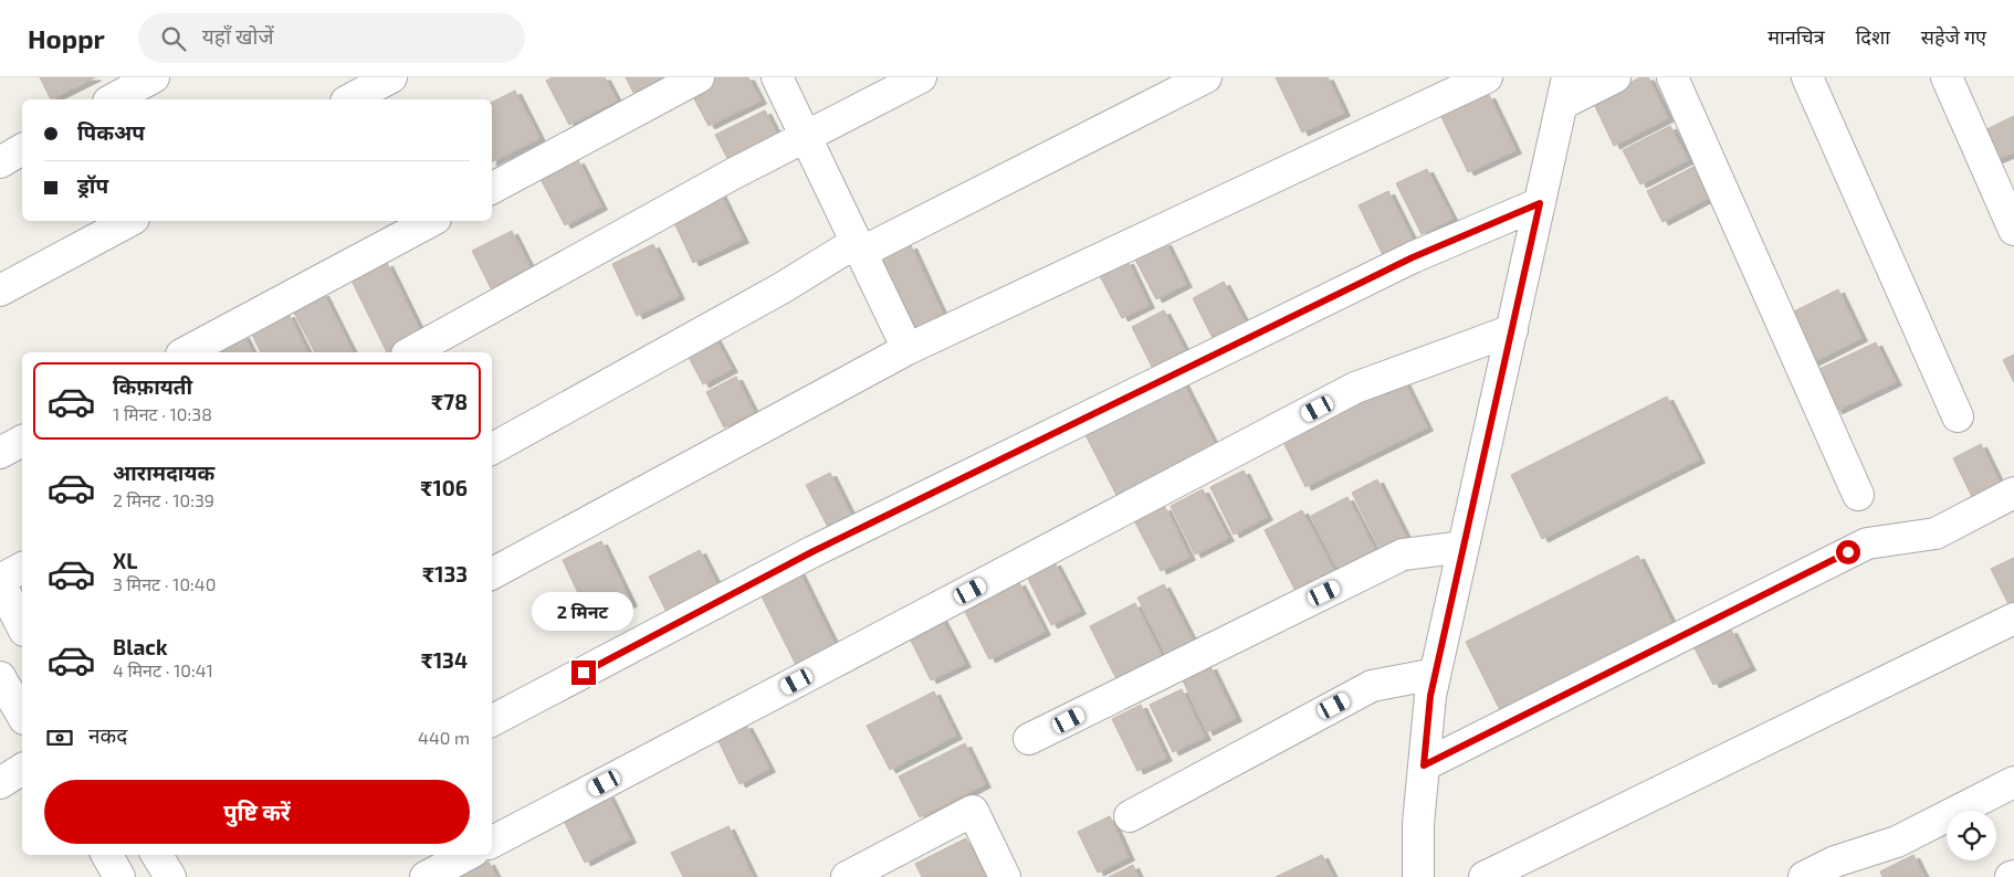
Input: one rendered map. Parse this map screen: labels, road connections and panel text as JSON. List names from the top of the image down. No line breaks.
{"page":{"header":"Hoppr","search":"यहाँ खोजें","nav":["मानचित्र","दिशा","सहेजे गए"],"banner":["पिकअप","ड्रॉप"],"list":[{"name":"किफ़ायती","note":"1 मिनट · 10:38","value":"₹78"},{"name":"आरामदायक","note":"2 मिनट · 10:39","value":"₹106"},{"name":"XL","note":"3 मिनट · 10:40","value":"₹133"},{"name":"Black","note":"4 मिनट · 10:41","value":"₹134"}],"bubble":"2 मिनट","pay":["नकद","440 m"],"buttons":"पुष्टि करें"}}
